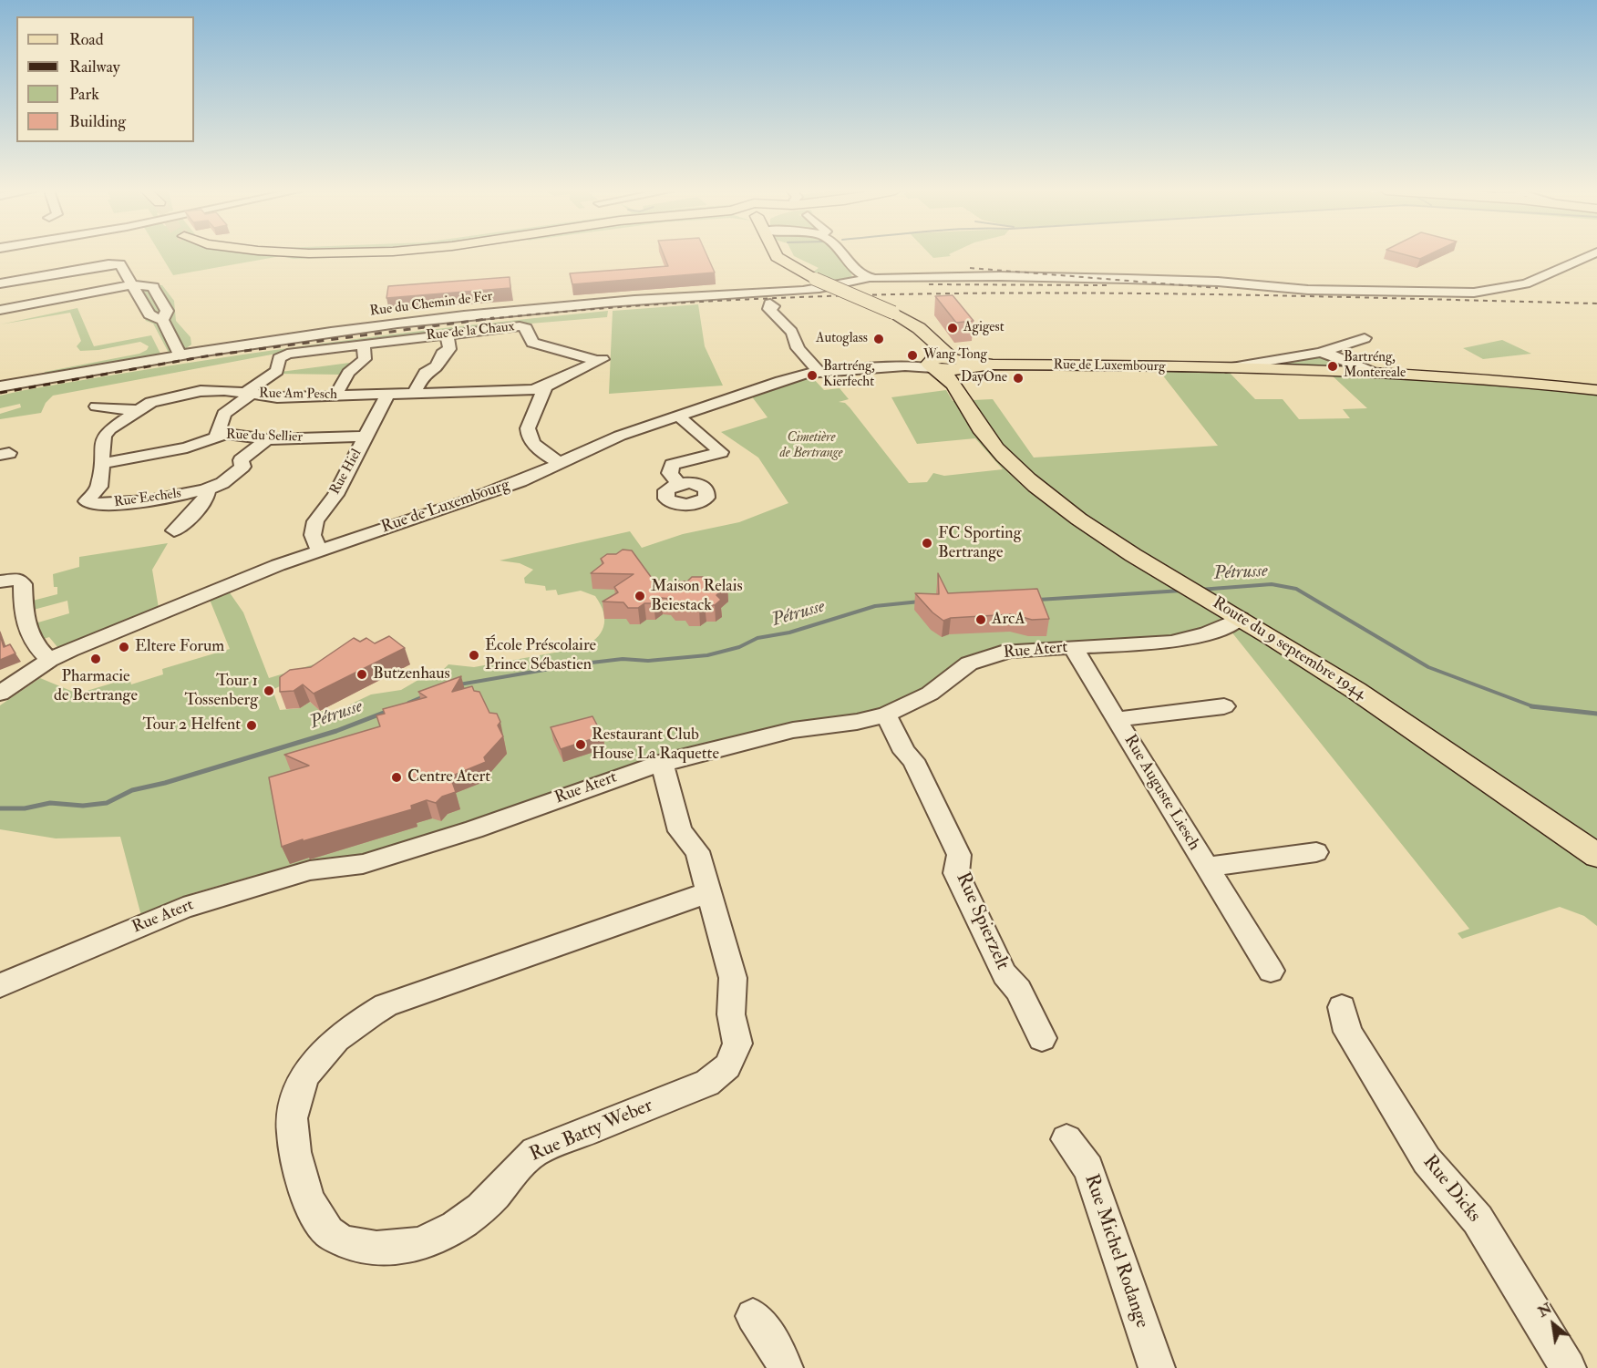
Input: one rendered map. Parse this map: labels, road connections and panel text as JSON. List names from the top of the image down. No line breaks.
{"streets":{"main road":["Rue de Luxembourg","Route du 9 septembre 1944"],"street":["Rue du Chemin de Fer","Rue de la Chaux","Rue Am Pesch","Rue du Sellier","Rue Hiel","Rue Eechels","Rue Atert","Rue Auguste Liesch","Rue Spierzelt","Rue Batty Weber","Rue Dicks","Rue Michel Rodange"]},"crossings":[["Rue de la Chaux","Rue Am Pesch"],["Rue de Luxembourg","Rue Hiel"],["Rue de Luxembourg","Route du 9 septembre 1944"],["Rue Am Pesch","Rue du Sellier"],["Rue Am Pesch","Rue Hiel"],["Rue Am Pesch","Rue Eechels"],["Rue du Sellier","Rue Hiel"],["Rue du Sellier","Rue Eechels"],["Route du 9 septembre 1944","Rue Atert"],["Rue Atert","Rue Auguste Liesch"],["Rue Atert","Rue Spierzelt"],["Rue Atert","Rue Batty Weber"]],"water":["Pétrusse"],"parks":["Cimetière de Bertrange"],"places":["Agigest","Autoglass","Wang Tong","Bartréng, Montereale","Bartréng, Kierfecht","DayOne","FC Sporting Bertrange","Maison Relais Beiestack","ArcA","Eltere Forum","École Préscolaire Prince Sébastien","Pharmacie de Bertrange","Butzenhaus","Tour 1 Tossenberg","Tour 2 Helfent","Restaurant Club House La Raquette","Centre Atert"],"legend":["Road","Railway","Park","Building"],"north":"top left"}
